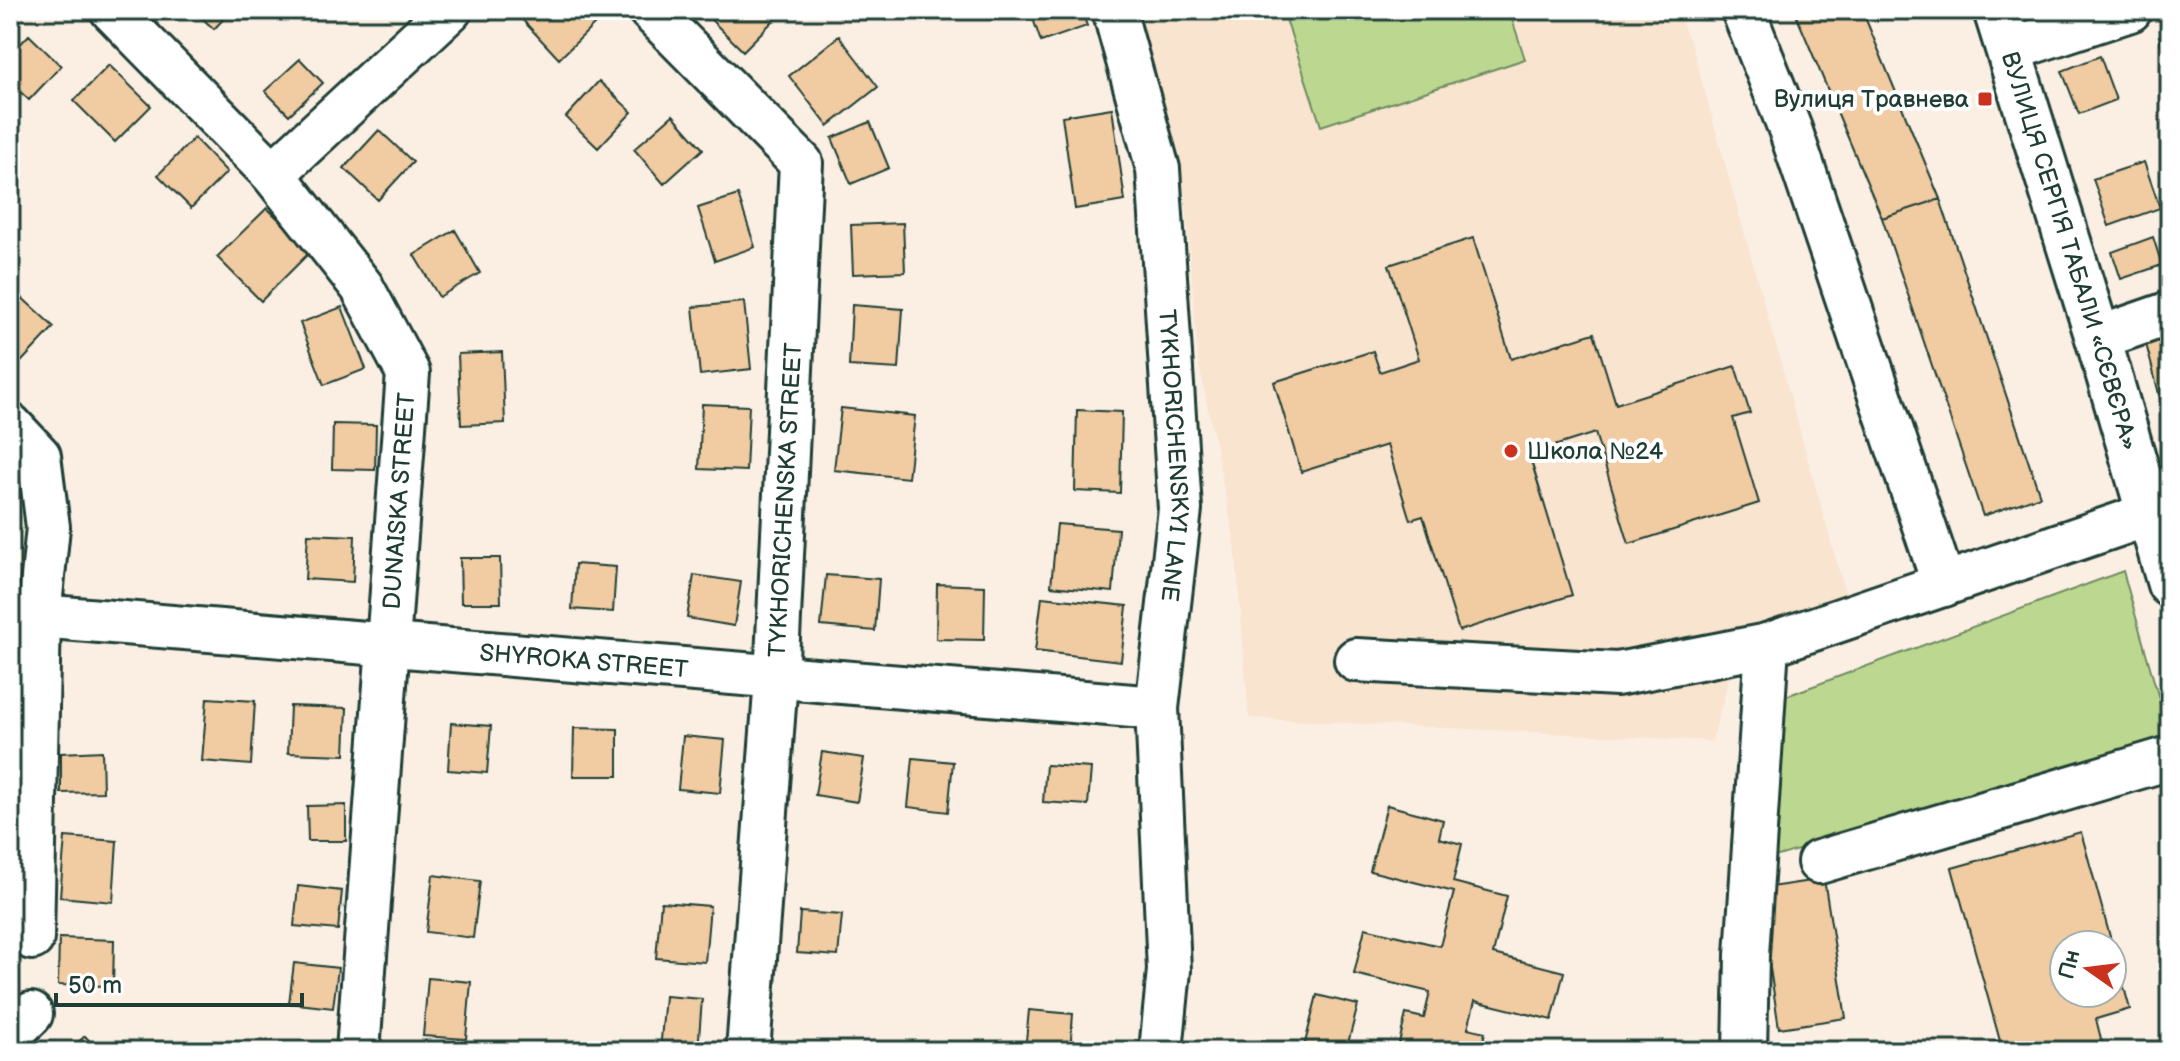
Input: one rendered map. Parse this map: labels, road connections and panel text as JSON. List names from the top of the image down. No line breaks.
{"streets":{"main road":["ВУЛИЦЯ СЕРГІЯ ТАБАЛИ «СЄВЄРА»"],"street":["TYKHORICHENSKYI LANE","TYKHORICHENSKA STREET","DUNAISKA STREET","SHYROKA STREET"]},"crossings":[["TYKHORICHENSKYI LANE","SHYROKA STREET"],["TYKHORICHENSKA STREET","SHYROKA STREET"],["DUNAISKA STREET","SHYROKA STREET"]],"places":{"transit":["Вулиця Травнева"],"other":["Школа №24"]},"scale_bar":"50 m","north":"left"}
